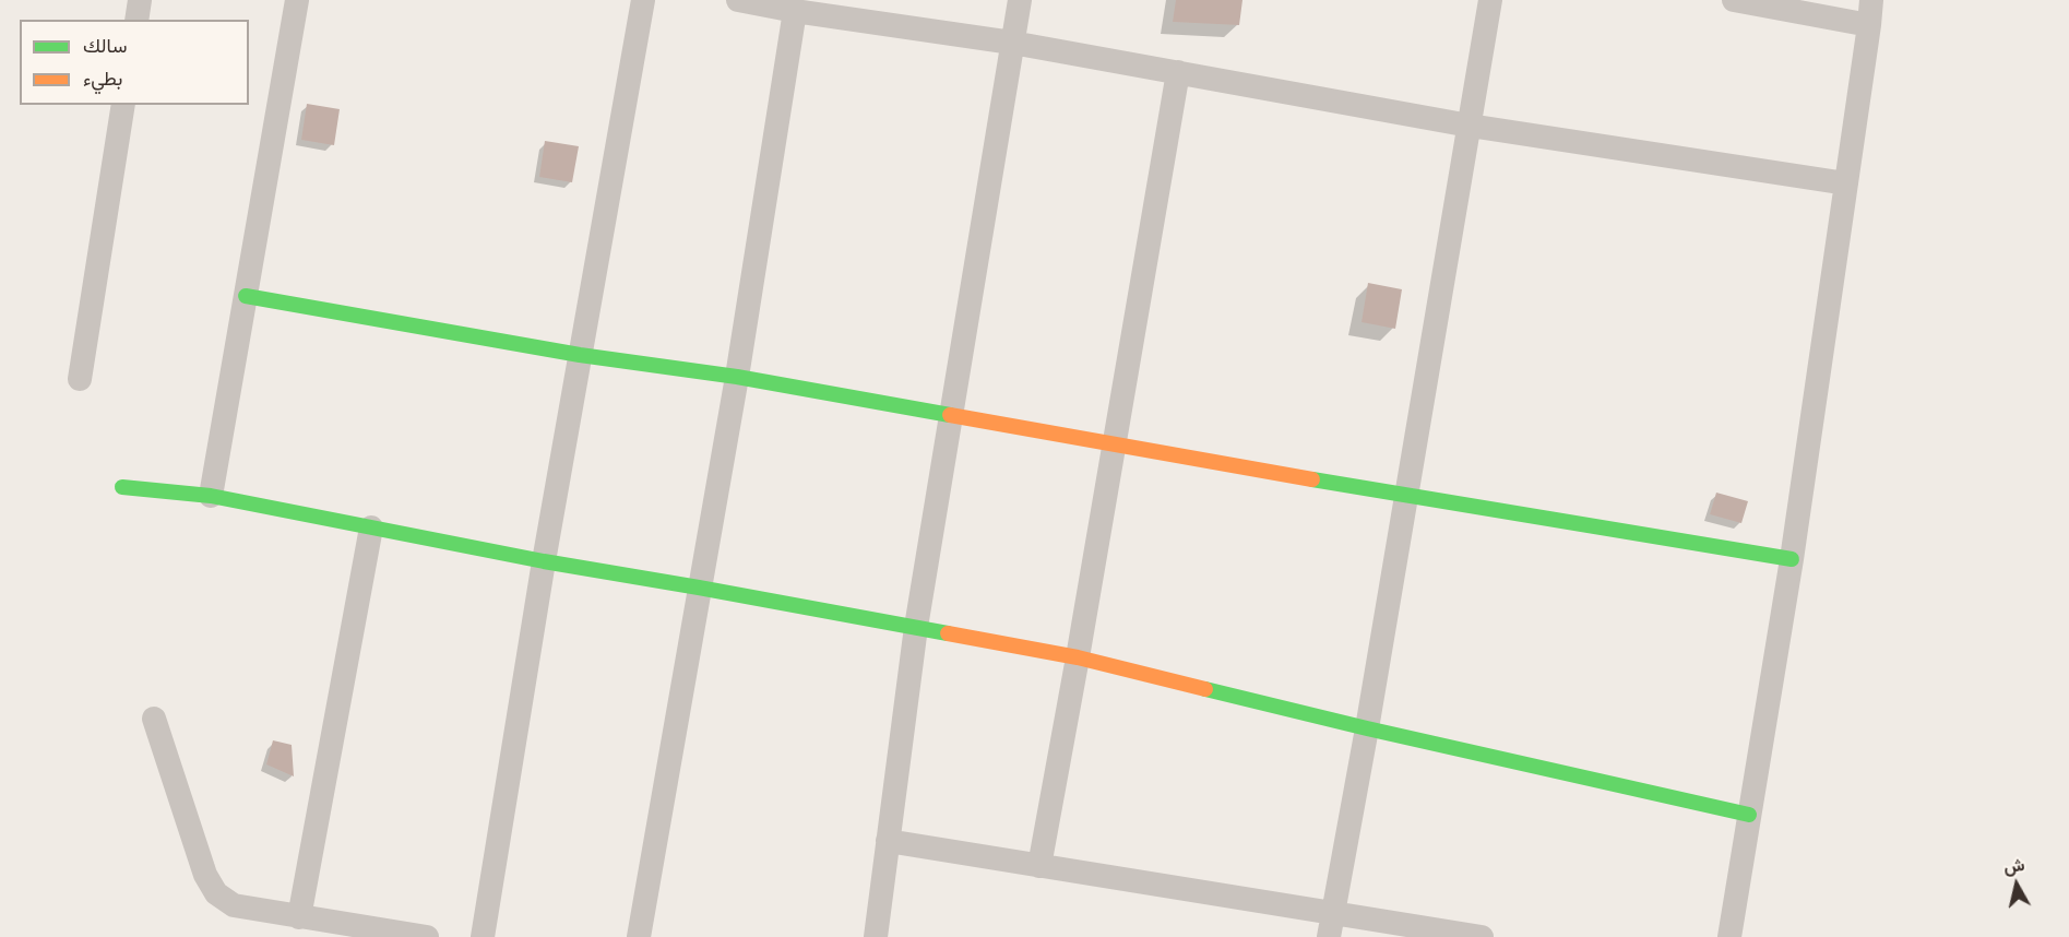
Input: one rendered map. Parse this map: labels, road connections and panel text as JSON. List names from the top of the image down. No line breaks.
{"legend":["سالك","بطيء"],"north":"top"}
